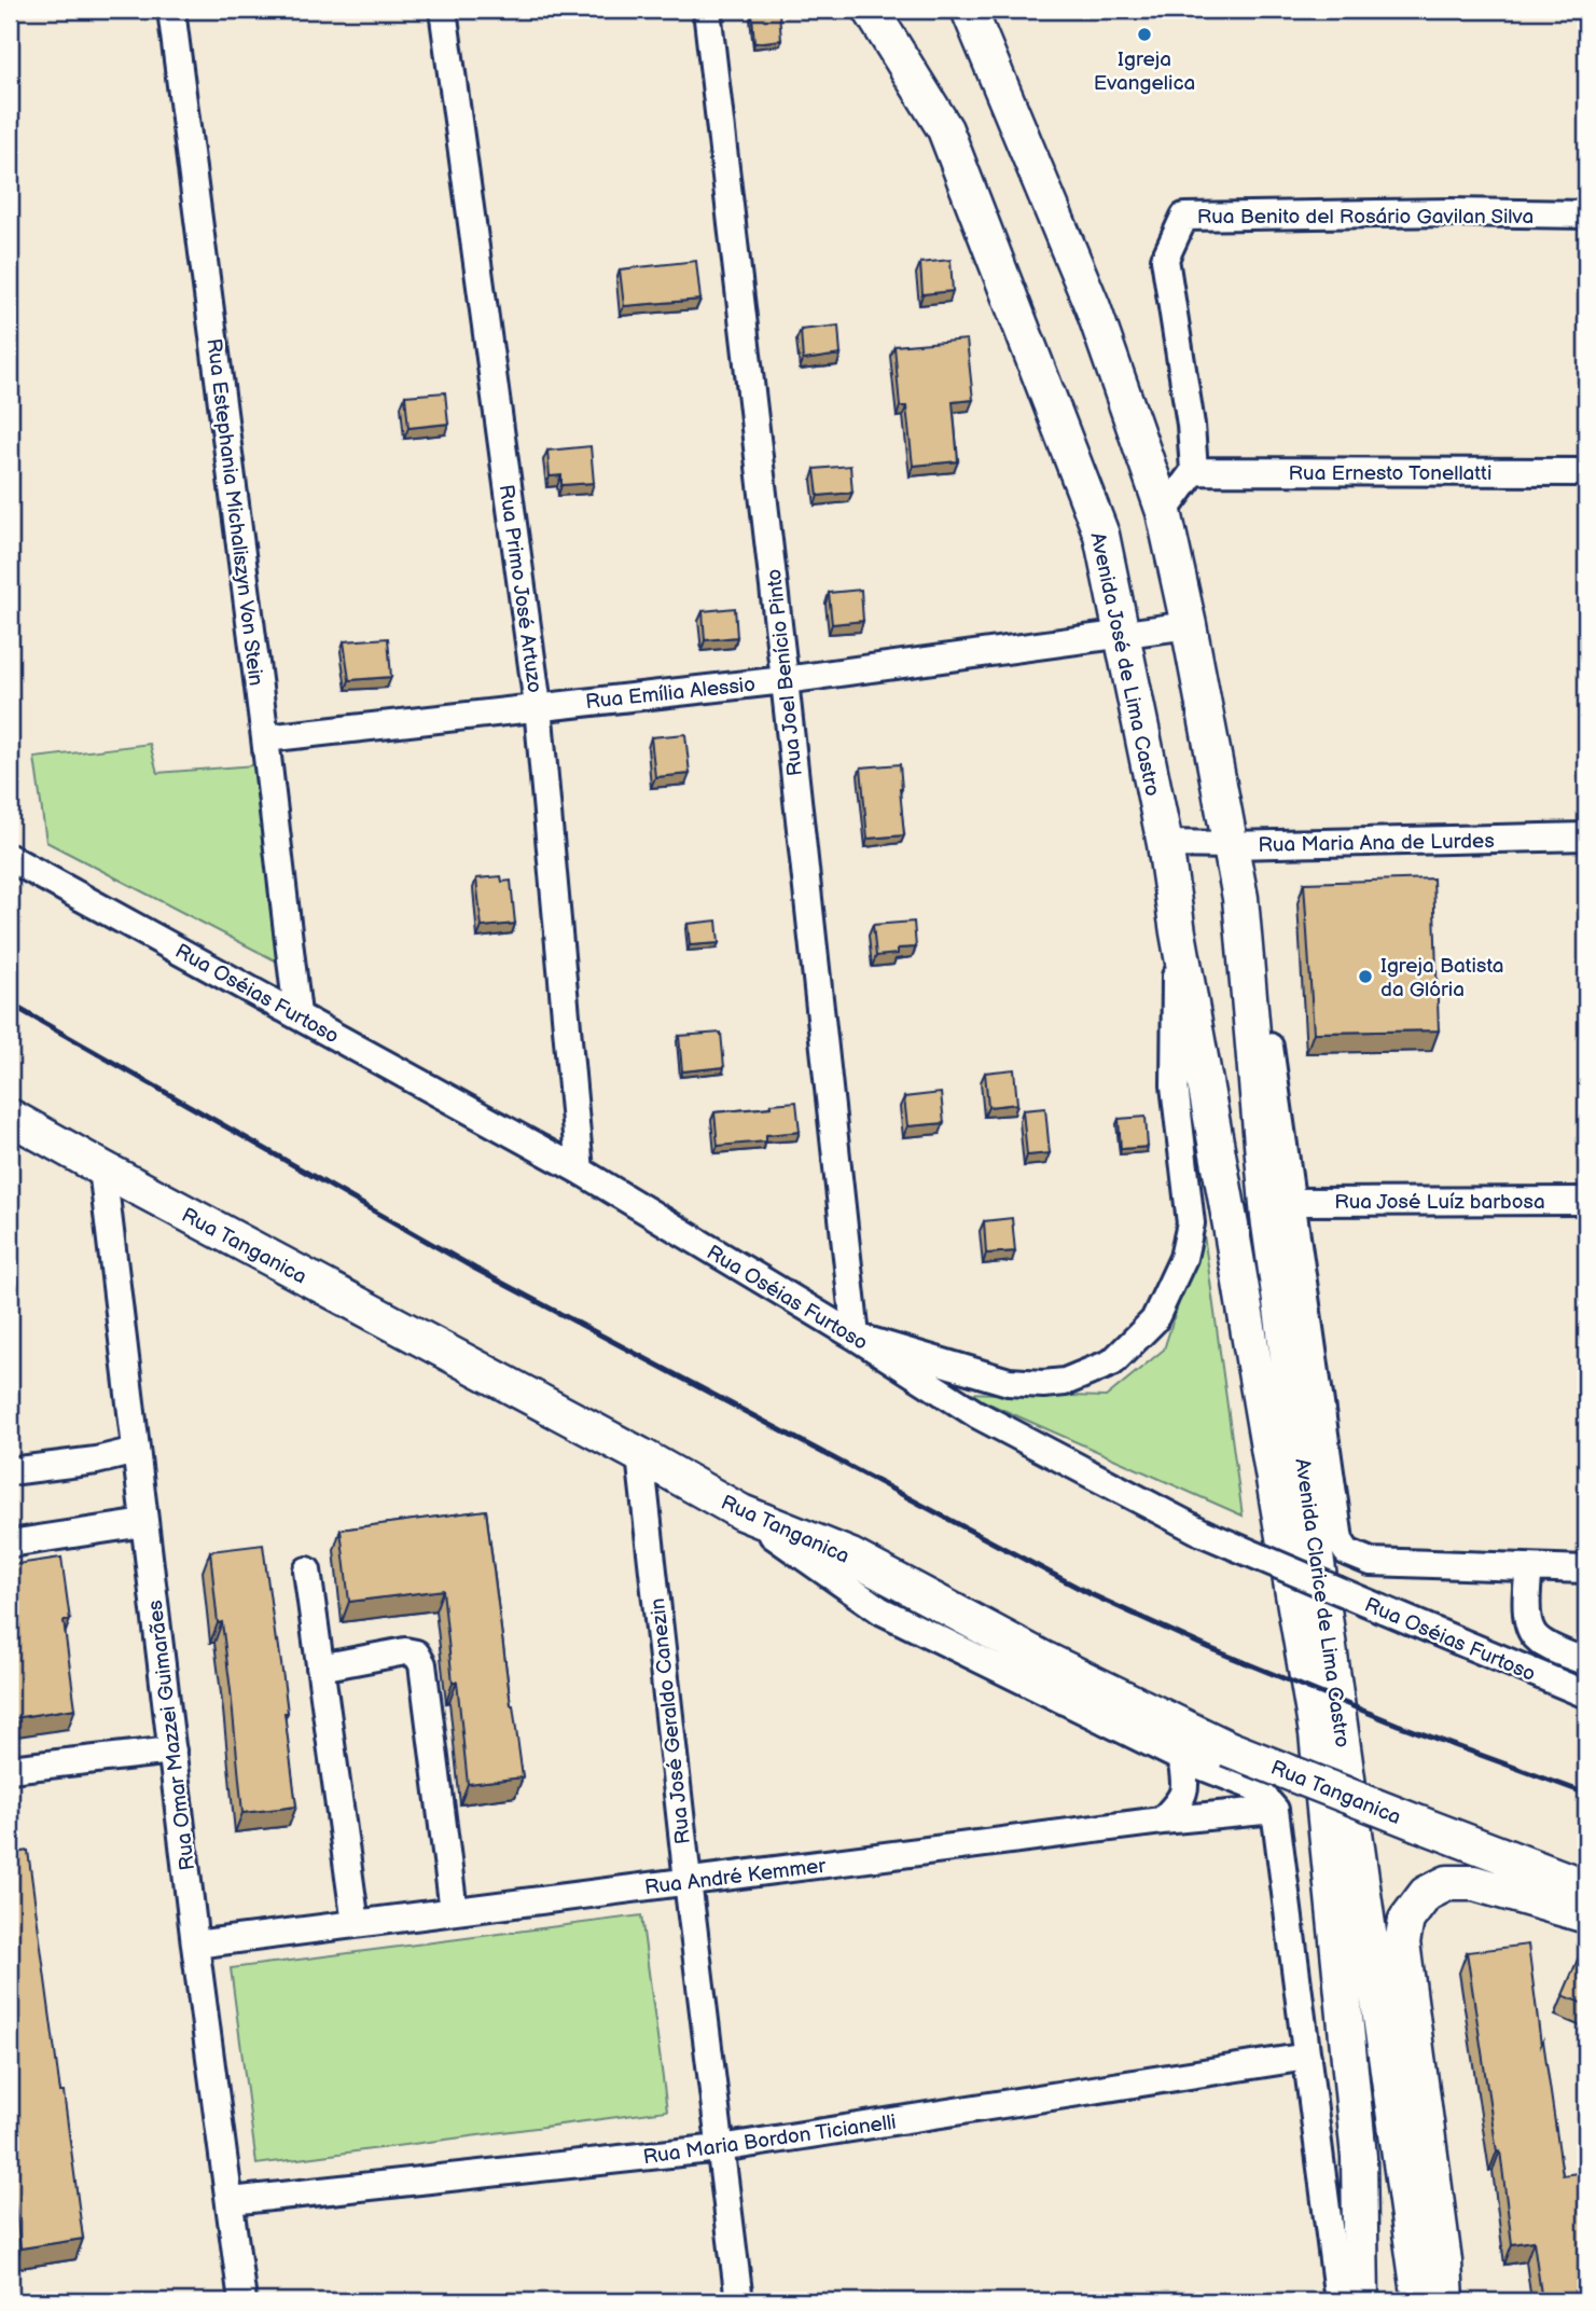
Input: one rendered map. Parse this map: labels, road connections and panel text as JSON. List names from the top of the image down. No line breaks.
{"streets":{"street":["Rua Benito del Rosário Gavilan Silva","Rua Ernesto Tonellatti","Rua Estephania Michaliszyn Von Stein","Rua Primo José Artuzo","Avenida José de Lima Castro","Rua Joel Benício Pinto","Rua Emília Alessio","Rua Maria Ana de Lurdes","Rua Oséias Furtoso","Rua José Luíz barbosa","Rua Tanganica","Avenida Clarice de Lima Castro","Rua José Geraldo Canezin","Rua Omar Mazzei Guimarães","Rua André Kemmer","Rua Maria Bordon Ticianelli"]},"crossings":[["Rua Benito del Rosário Gavilan Silva","Rua Ernesto Tonellatti"],["Rua Estephania Michaliszyn Von Stein","Rua Emília Alessio"],["Rua Estephania Michaliszyn Von Stein","Rua Oséias Furtoso"],["Rua Primo José Artuzo","Rua Emília Alessio"],["Rua Primo José Artuzo","Rua Oséias Furtoso"],["Avenida José de Lima Castro","Rua Emília Alessio"],["Avenida José de Lima Castro","Rua Maria Ana de Lurdes"],["Avenida José de Lima Castro","Avenida Clarice de Lima Castro"],["Rua Joel Benício Pinto","Rua Emília Alessio"],["Rua Joel Benício Pinto","Rua Oséias Furtoso"],["Rua José Luíz barbosa","Avenida Clarice de Lima Castro"],["Rua Tanganica","Rua José Geraldo Canezin"],["Rua Tanganica","Rua Omar Mazzei Guimarães"],["Rua José Geraldo Canezin","Rua André Kemmer"],["Rua José Geraldo Canezin","Rua Maria Bordon Ticianelli"],["Rua Omar Mazzei Guimarães","Rua André Kemmer"],["Rua Omar Mazzei Guimarães","Rua Maria Bordon Ticianelli"]],"places":["Igreja Evangelica","Igreja Batista da Glória"]}
